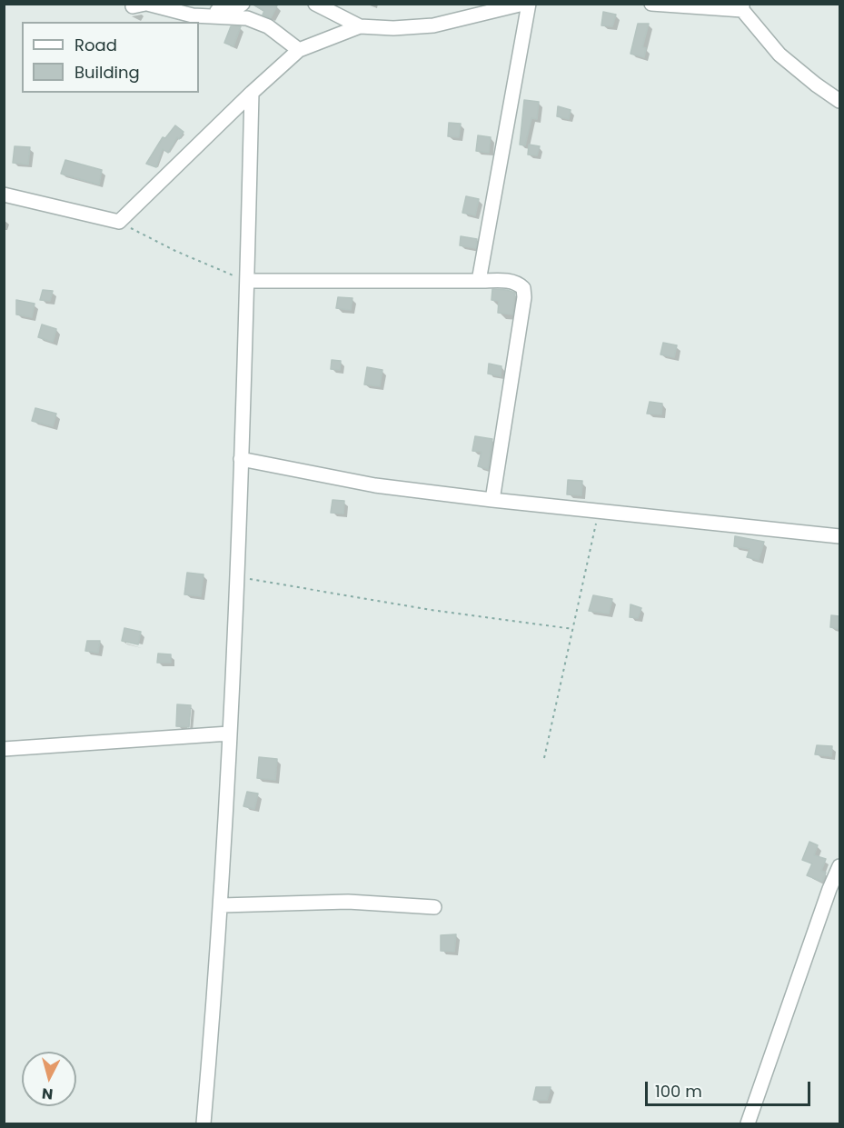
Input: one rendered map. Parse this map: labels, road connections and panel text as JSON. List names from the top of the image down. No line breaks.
{"legend":["Road","Building"],"scale_bar":"100 m","north":"bottom"}
